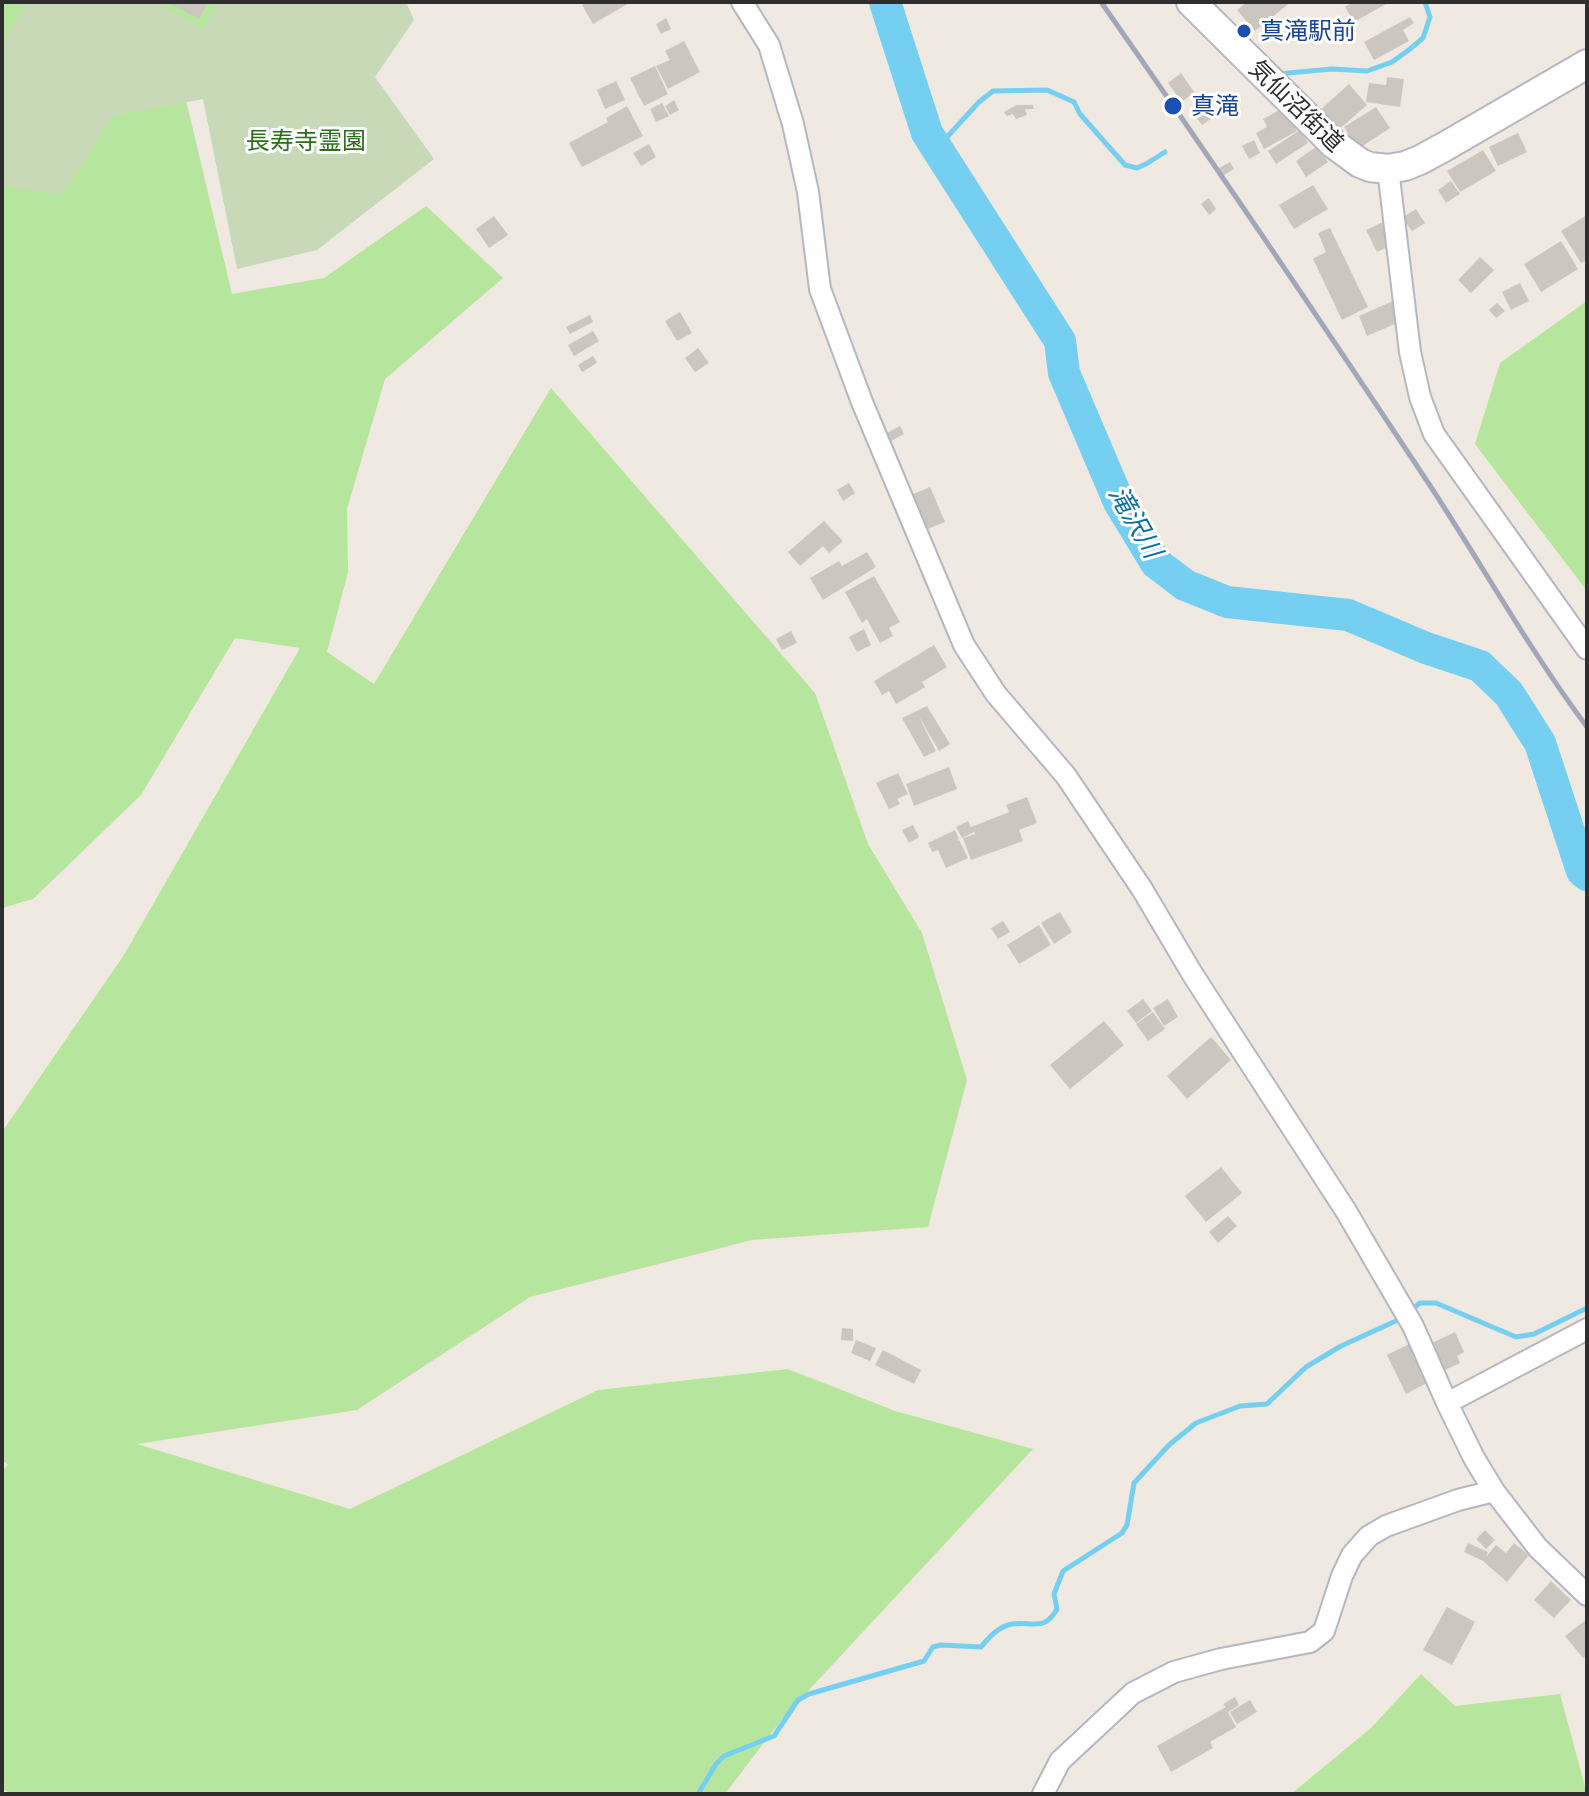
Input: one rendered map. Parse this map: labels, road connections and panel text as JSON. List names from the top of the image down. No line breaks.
{"streets":{"street":["気仙沼街道"]},"water":["滝沢川"],"parks":["長寿寺霊園"],"places":["真滝駅前","真滝"]}
